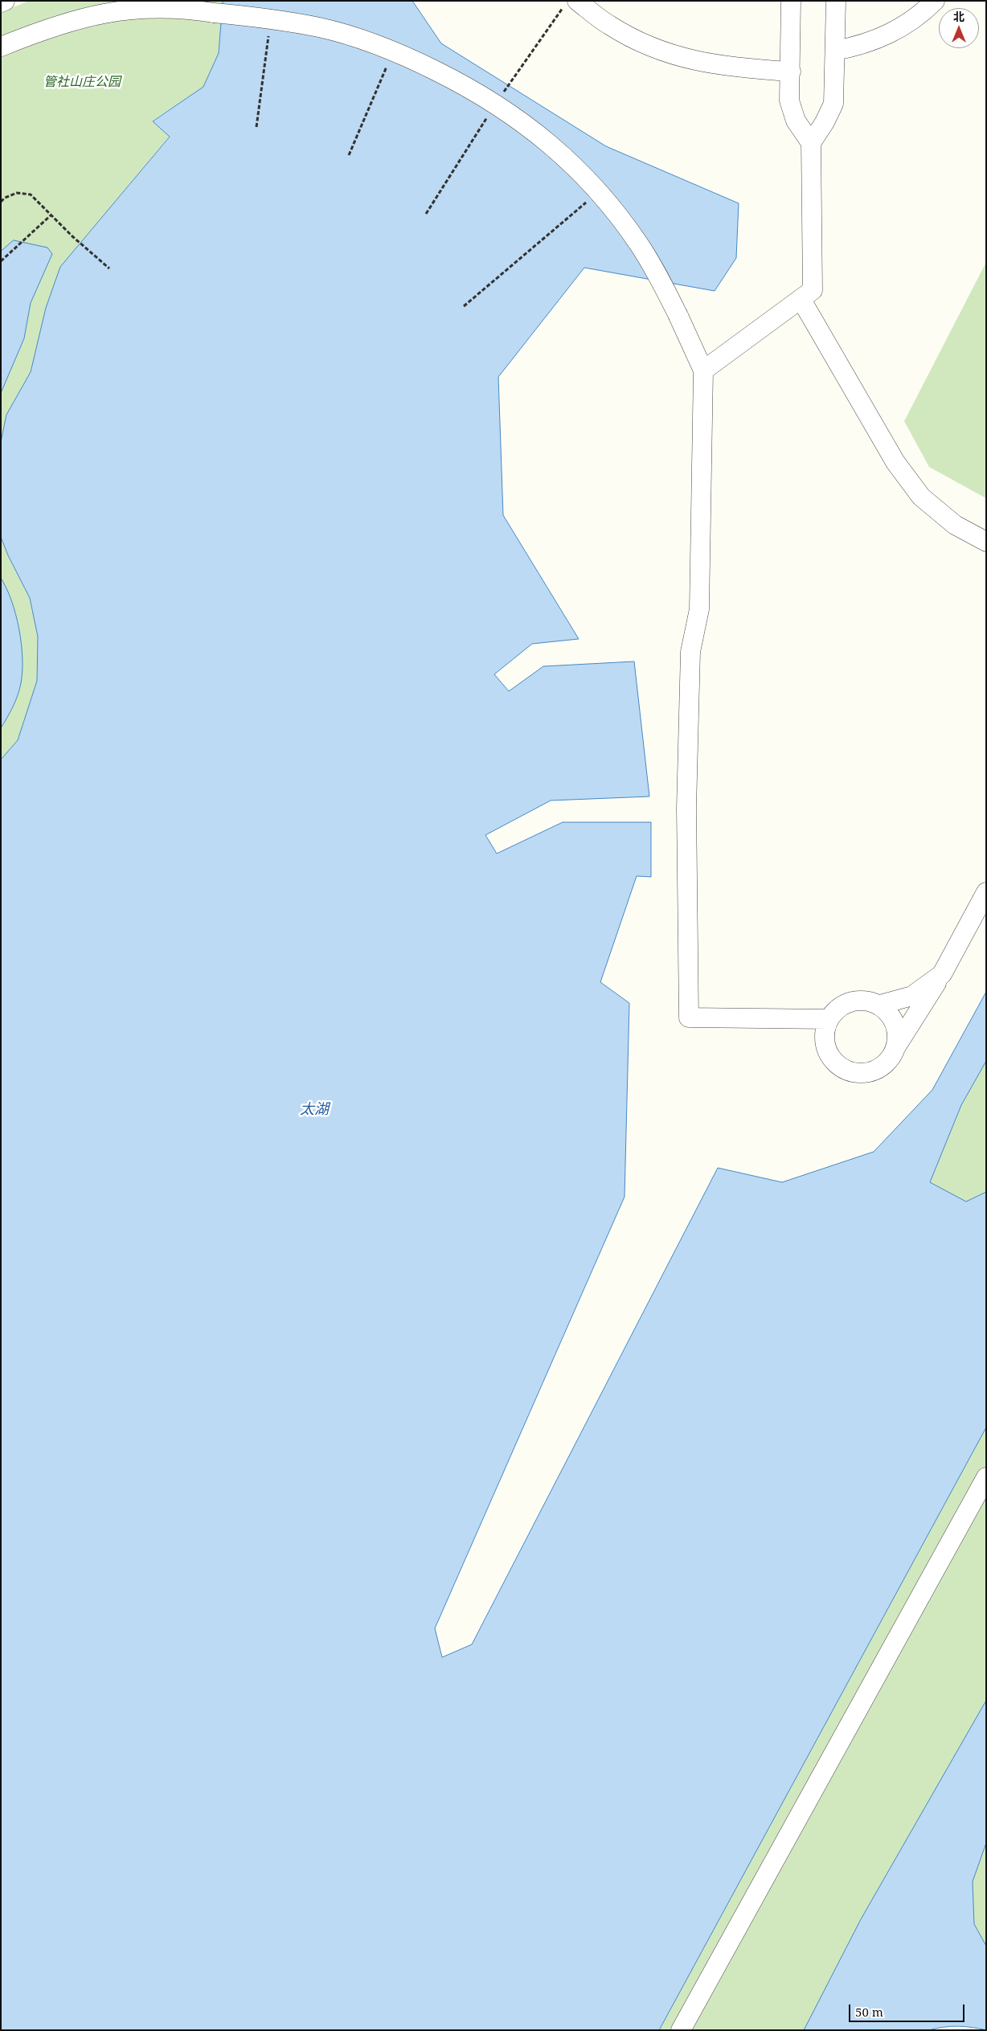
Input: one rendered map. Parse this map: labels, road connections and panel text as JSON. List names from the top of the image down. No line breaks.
{"water":["太湖"],"parks":["管社山庄公园"],"scale_bar":"50 m","north":"top"}
